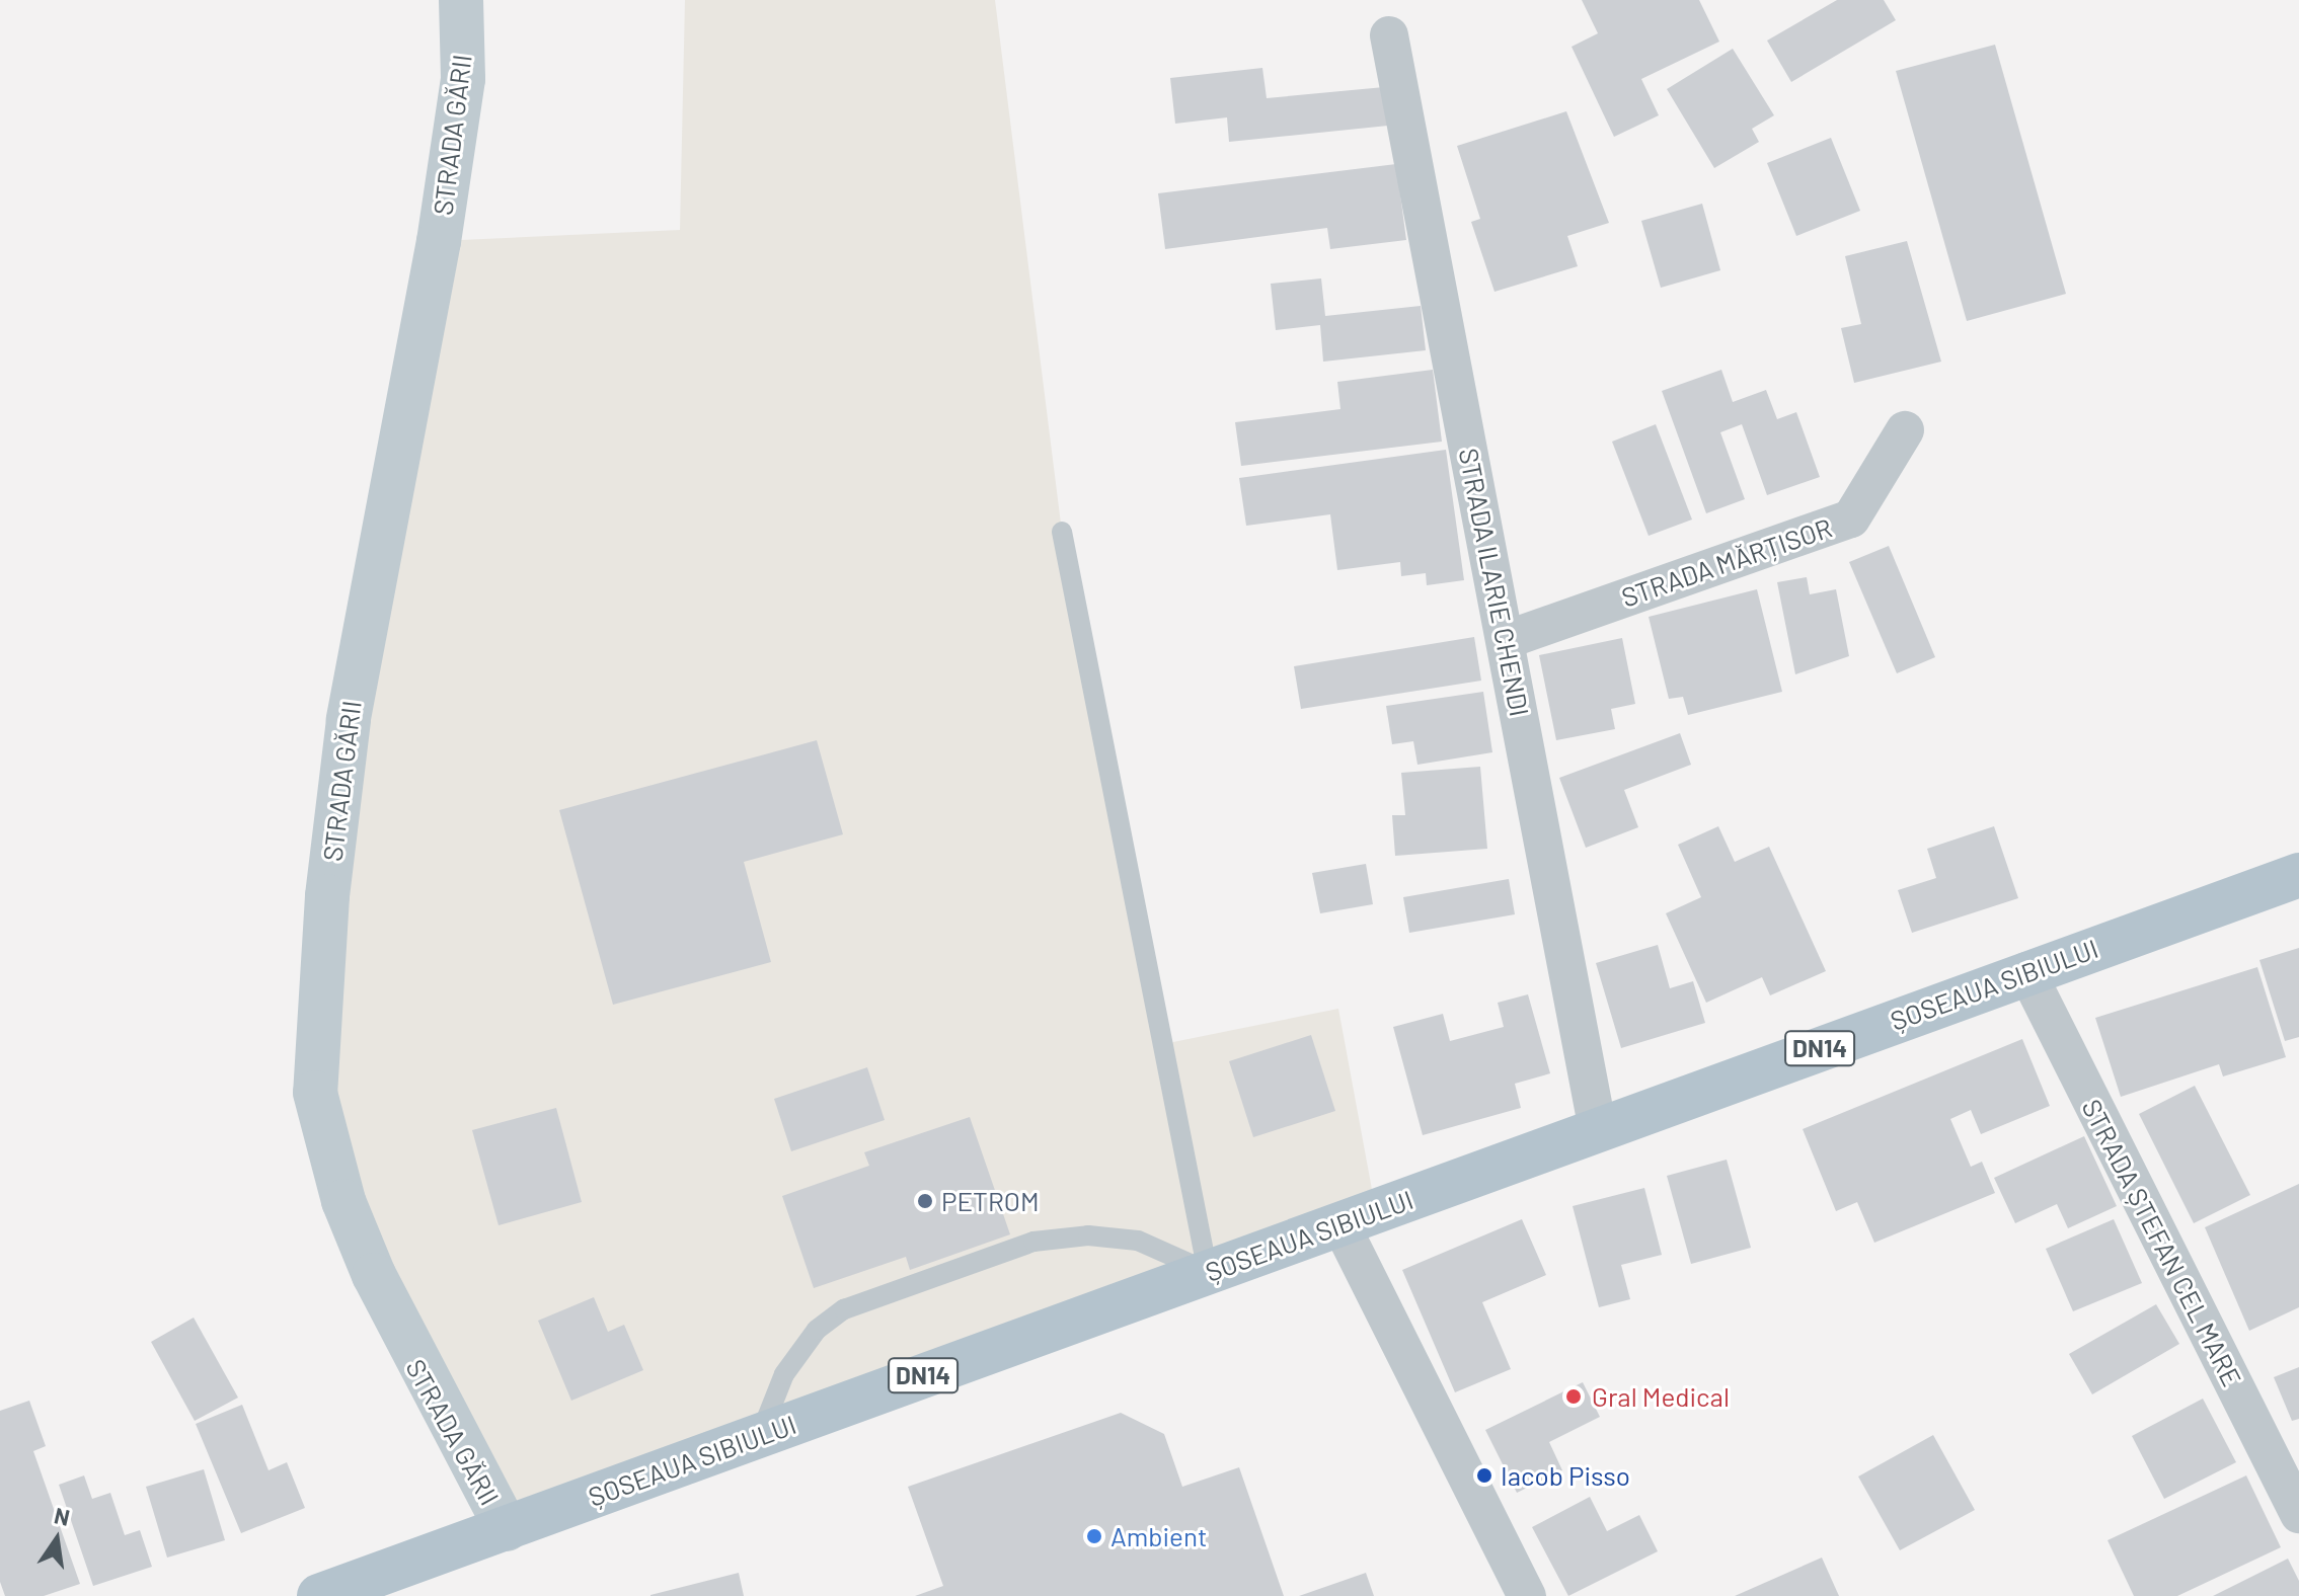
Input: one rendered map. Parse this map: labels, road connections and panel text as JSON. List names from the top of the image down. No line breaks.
{"streets":{"main road":["STRADA GĂRII","ȘOSEAUA SIBIULUI","DN14"],"street":["STRADA MĂRȚISOR","STRADA ILARIE CHENDI","STRADA ȘTEFAN CEL MARE"]},"crossings":[["STRADA GĂRII","ȘOSEAUA SIBIULUI"],["STRADA MĂRȚISOR","STRADA ILARIE CHENDI"],["STRADA ILARIE CHENDI","ȘOSEAUA SIBIULUI"],["ȘOSEAUA SIBIULUI","STRADA ȘTEFAN CEL MARE"]],"places":["PETROM","Gral Medical","Iacob Pisso","Ambient"],"north":"top"}
